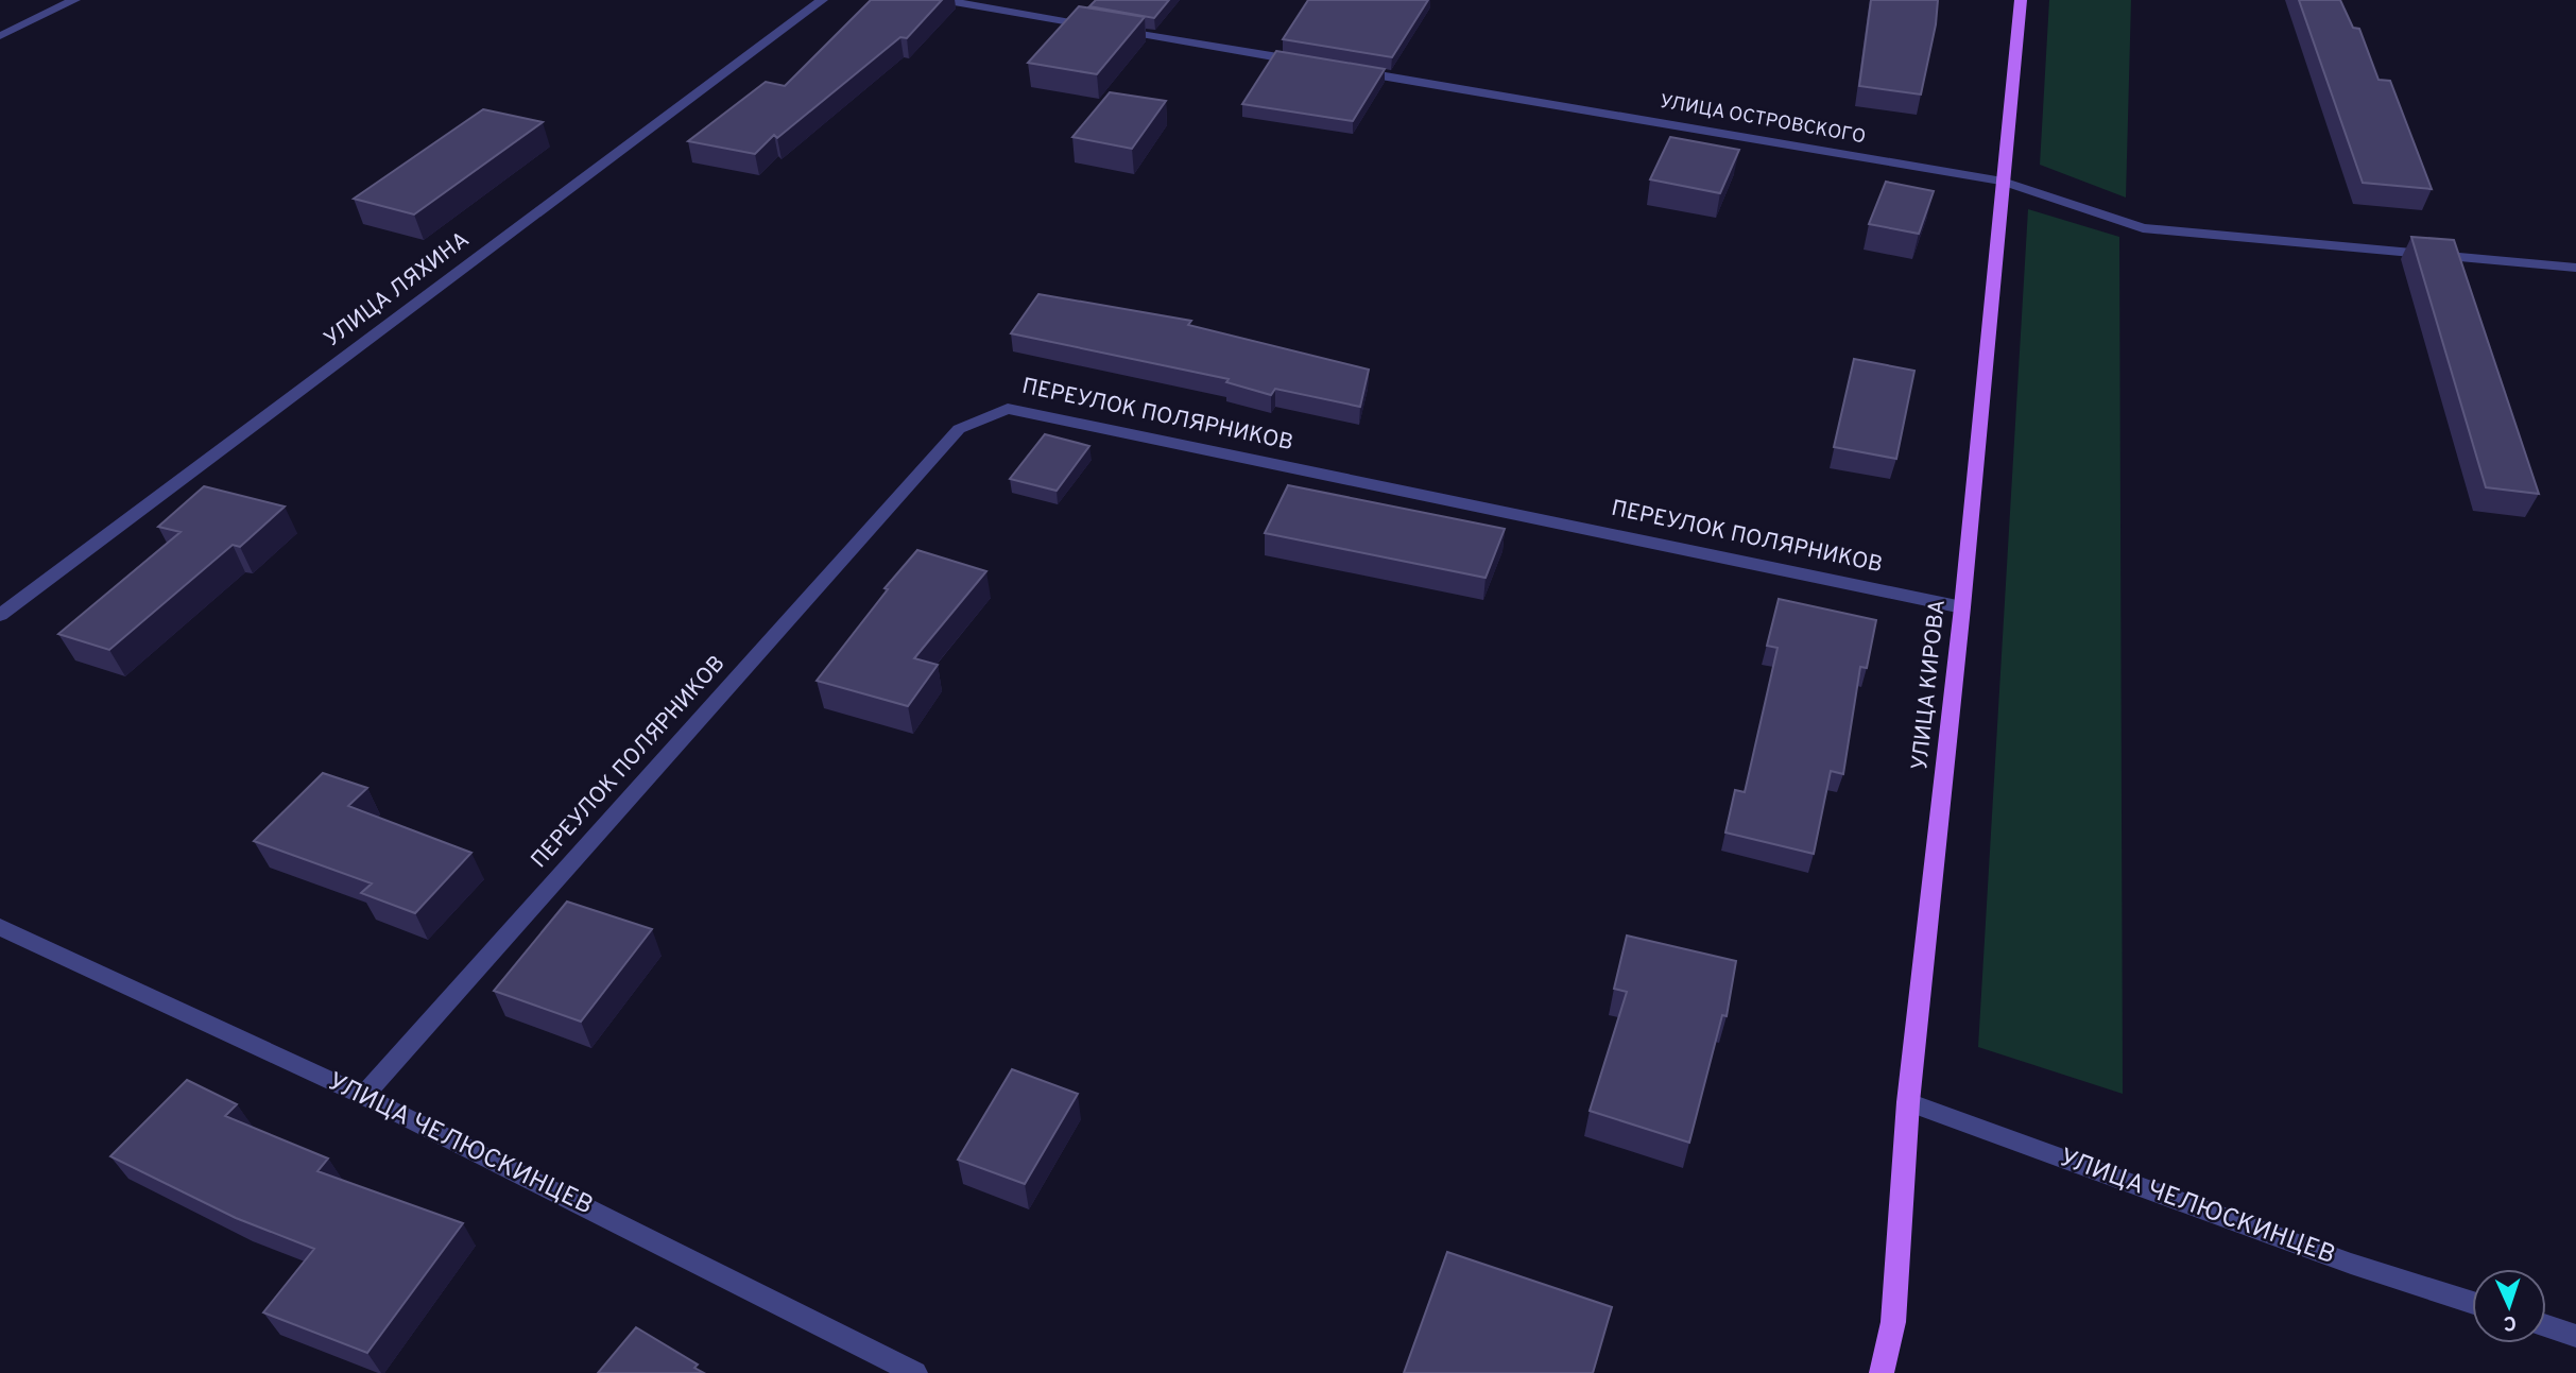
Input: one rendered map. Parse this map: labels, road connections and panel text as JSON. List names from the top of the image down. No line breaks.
{"streets":{"main road":["УЛИЦА КИРОВА"],"street":["УЛИЦА ОСТРОВСКОГО","УЛИЦА ЛЯХИНА","ПЕРЕУЛОК ПОЛЯРНИКОВ","УЛИЦА ЧЕЛЮСКИНЦЕВ"]},"crossings":[["УЛИЦА ОСТРОВСКОГО","УЛИЦА КИРОВА"],["ПЕРЕУЛОК ПОЛЯРНИКОВ","УЛИЦА КИРОВА"],["ПЕРЕУЛОК ПОЛЯРНИКОВ","УЛИЦА ЧЕЛЮСКИНЦЕВ"],["УЛИЦА КИРОВА","УЛИЦА ЧЕЛЮСКИНЦЕВ"]],"north":"bottom"}
